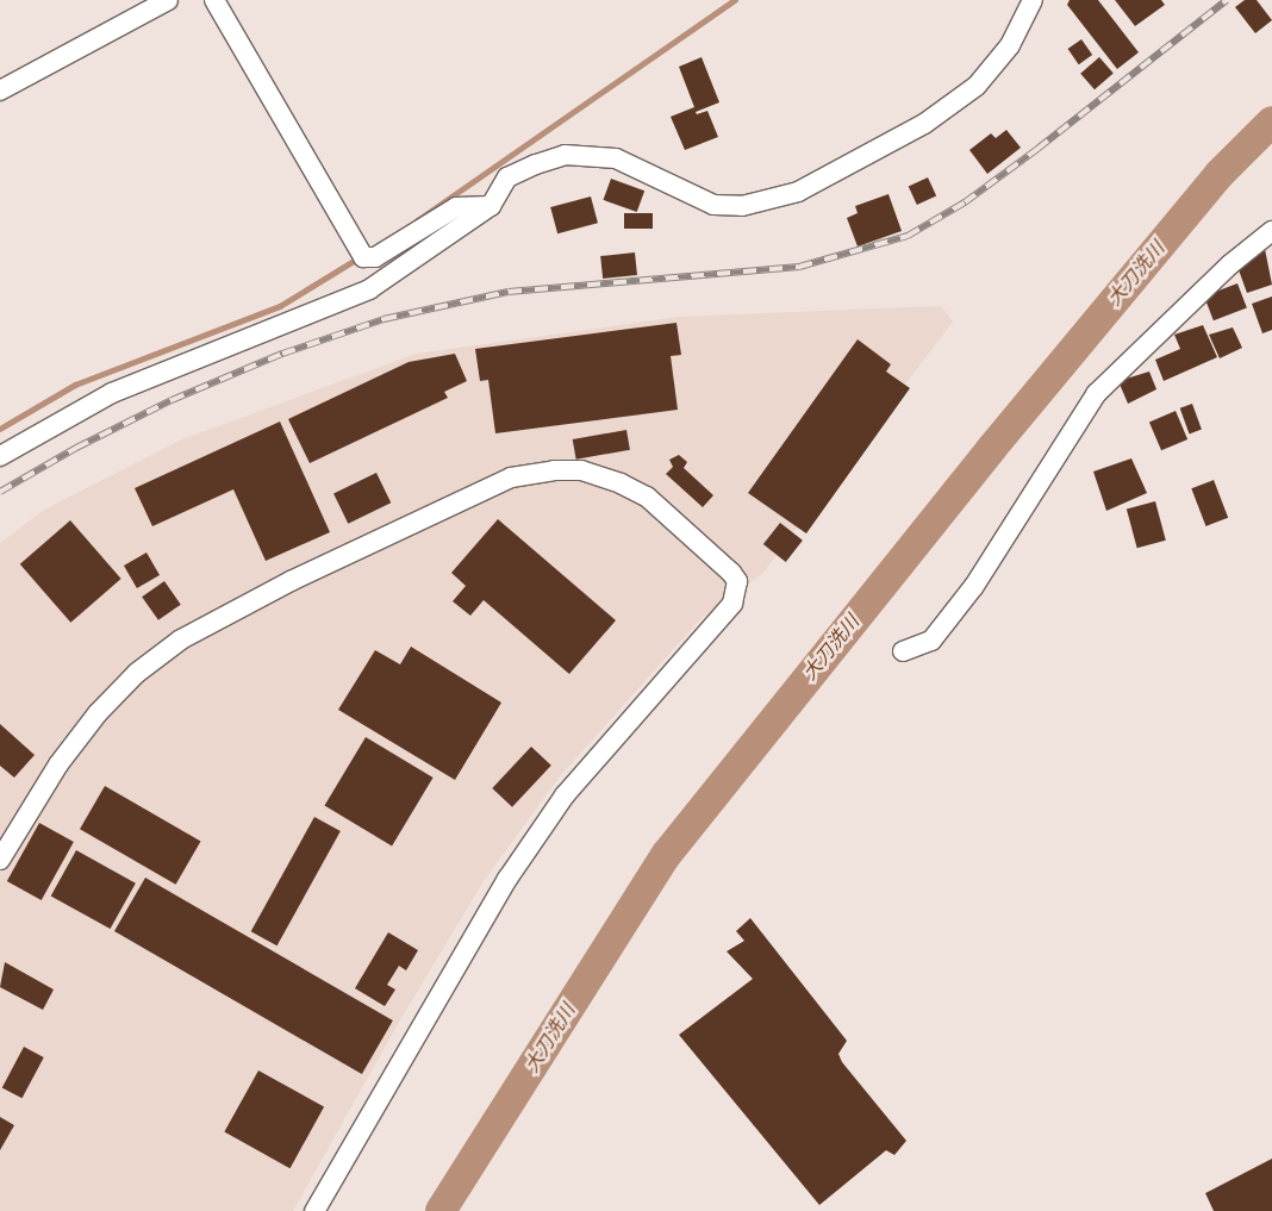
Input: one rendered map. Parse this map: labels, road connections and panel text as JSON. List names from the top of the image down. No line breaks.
{"water":["大刀洗川"]}
